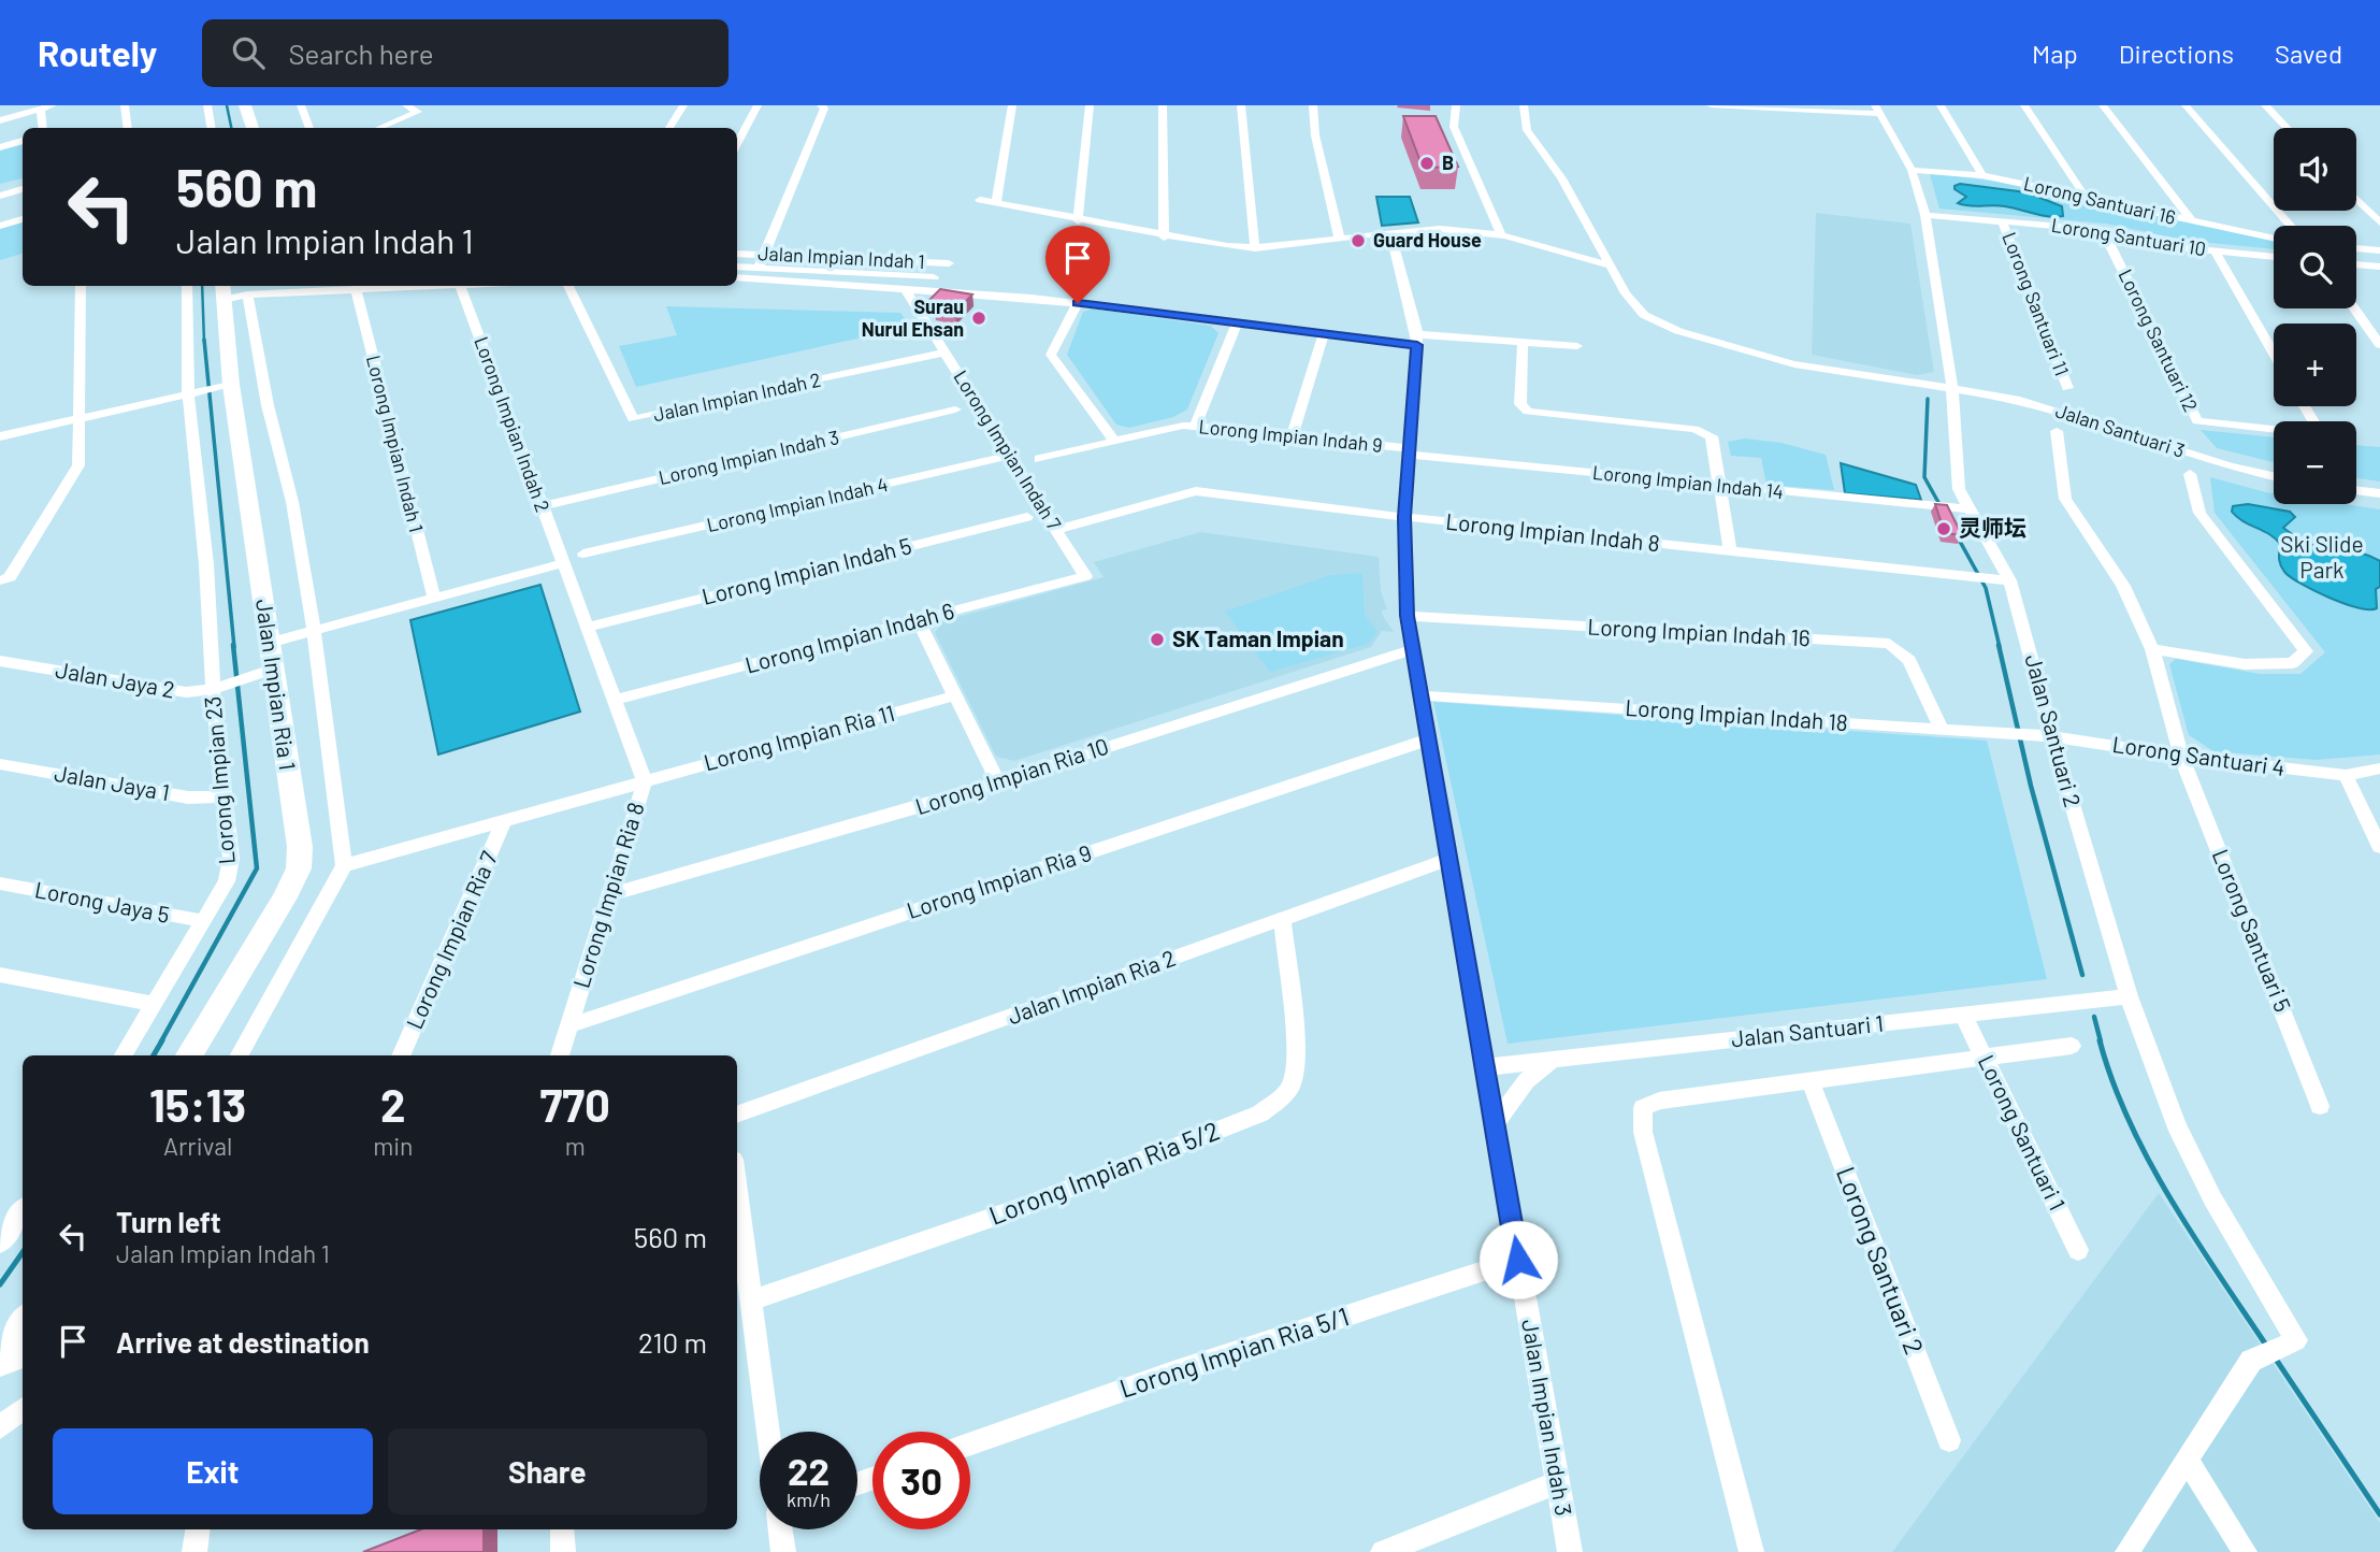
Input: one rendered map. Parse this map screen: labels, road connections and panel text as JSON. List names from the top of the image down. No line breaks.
{"streets":{"street":["Lorong Santuari 16","Lorong Santuari 10","Jalan Impian Indah 1","Lorong Santuari 11","Lorong Santuari 12","Jalan Impian Indah 2","Lorong Impian Indah 2","Jalan Santuari 3","Lorong Impian Indah 9","Lorong Impian Indah 1","Lorong Impian Indah 7","Lorong Impian Indah 3","Lorong Impian Indah 14","Lorong Impian Indah 4","Lorong Impian Indah 8","Lorong Impian Indah 5","Lorong Impian Indah 16","Lorong Impian Indah 6","Jalan Jaya 2","Jalan Impian Ria 1","Lorong Impian Indah 18","Jalan Santuari 2","Lorong Impian Ria 11","Lorong Santuari 4","Lorong Impian Ria 10","Lorong Impian 23","Jalan Jaya 1","Lorong Impian Ria 9","Lorong Impian Ria 8","Lorong Jaya 5","Lorong Santuari 5","Lorong Impian Ria 7","Jalan Impian Ria 2","Jalan Santuari 1","Lorong Santuari 1","Lorong Impian Ria 5/2","Lorong Santuari 2","Lorong Impian Ria 5/1","Jalan Impian Indah 3"]},"crossings":[["Lorong Santuari 16","Jalan Santuari 2"],["Lorong Santuari 10","Lorong Santuari 11"],["Lorong Santuari 10","Lorong Santuari 12"],["Lorong Santuari 10","Jalan Santuari 2"],["Jalan Impian Indah 1","Lorong Impian Indah 7"],["Jalan Impian Indah 1","Jalan Impian Indah 3"],["Jalan Impian Indah 2","Lorong Impian Indah 7"],["Lorong Impian Indah 2","Lorong Impian Indah 3"],["Lorong Impian Indah 2","Lorong Impian Ria 8"],["Jalan Santuari 3","Jalan Santuari 2"],["Lorong Impian Indah 9","Lorong Impian Indah 14"],["Lorong Impian Indah 9","Jalan Impian Indah 3"],["Lorong Impian Indah 7","Lorong Impian Indah 4"],["Lorong Impian Indah 7","Lorong Impian Indah 8"],["Lorong Impian Indah 7","Lorong Impian Indah 6"],["Lorong Impian Indah 14","Jalan Santuari 2"],["Lorong Impian Indah 14","Jalan Impian Indah 3"],["Lorong Impian Indah 8","Jalan Santuari 2"],["Lorong Impian Indah 8","Jalan Impian Indah 3"],["Lorong Impian Indah 5","Lorong Impian Ria 8"],["Lorong Impian Indah 16","Lorong Impian Indah 18"],["Lorong Impian Indah 16","Jalan Impian Indah 3"],["Lorong Impian Indah 6","Lorong Impian Ria 8"],["Jalan Jaya 2","Jalan Impian Ria 1"],["Jalan Jaya 2","Lorong Impian 23"],["Jalan Impian Ria 1","Lorong Impian Ria 11"],["Lorong Impian Indah 18","Jalan Santuari 2"],["Lorong Impian Indah 18","Lorong Santuari 4"],["Lorong Impian Indah 18","Jalan Impian Indah 3"],["Jalan Santuari 2","Lorong Santuari 4"],["Jalan Santuari 2","Jalan Santuari 1"],["Lorong Impian Ria 11","Lorong Impian Ria 8"],["Lorong Impian Ria 11","Lorong Impian Ria 7"],["Lorong Santuari 4","Lorong Santuari 5"],["Lorong Impian Ria 10","Lorong Impian Ria 8"],["Lorong Impian Ria 10","Jalan Impian Indah 3"],["Lorong Impian 23","Jalan Jaya 1"],["Lorong Impian 23","Lorong Jaya 5"],["Lorong Impian Ria 9","Lorong Impian Ria 8"],["Lorong Impian Ria 9","Jalan Impian Indah 3"],["Jalan Impian Ria 2","Lorong Impian Ria 5/2"],["Jalan Impian Ria 2","Jalan Impian Indah 3"],["Jalan Santuari 1","Lorong Santuari 1"],["Jalan Santuari 1","Jalan Impian Indah 3"],["Lorong Impian Ria 5/1","Jalan Impian Indah 3"]],"parks":["Ski Slide Park"],"places":["B","Guard House","Surau Nurul Ehsan","灵师坛","SK Taman Impian"],"page":{"header":"Routely","search":"Search here","nav":["Map","Directions","Saved"],"map_buttons":["+","−"],"turn":["560 m","Jalan Impian Indah 1"],"eta":["15:13","Arrival","2","min","770","m"],"list":[{"name":"Turn left","note":"Jalan Impian Indah 1","value":"560 m"},{"name":"Arrive at destination","value":"210 m"}],"buttons":["Exit","Share"],"speed":"22 km/h","limit":"30"}}
